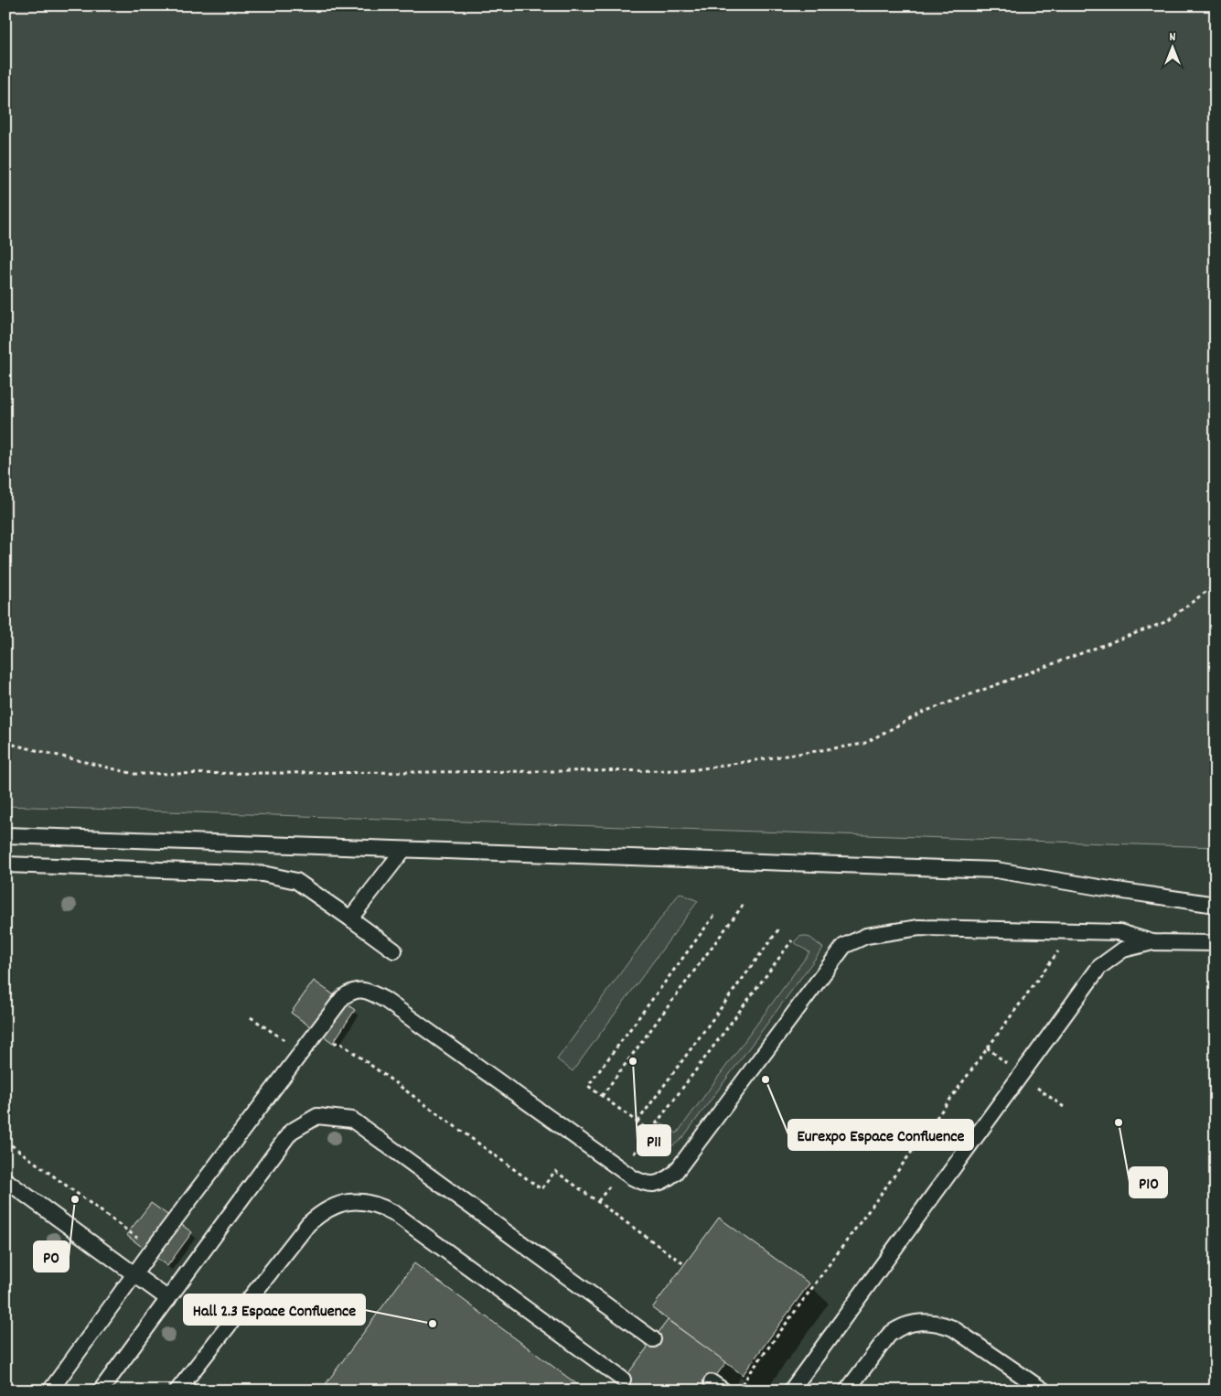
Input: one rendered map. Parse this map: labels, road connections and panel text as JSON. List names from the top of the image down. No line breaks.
{"places":["P11","Eurexpo Espace Confluence","P10","P0","Hall 2.3 Espace Confluence"],"north":"top"}
